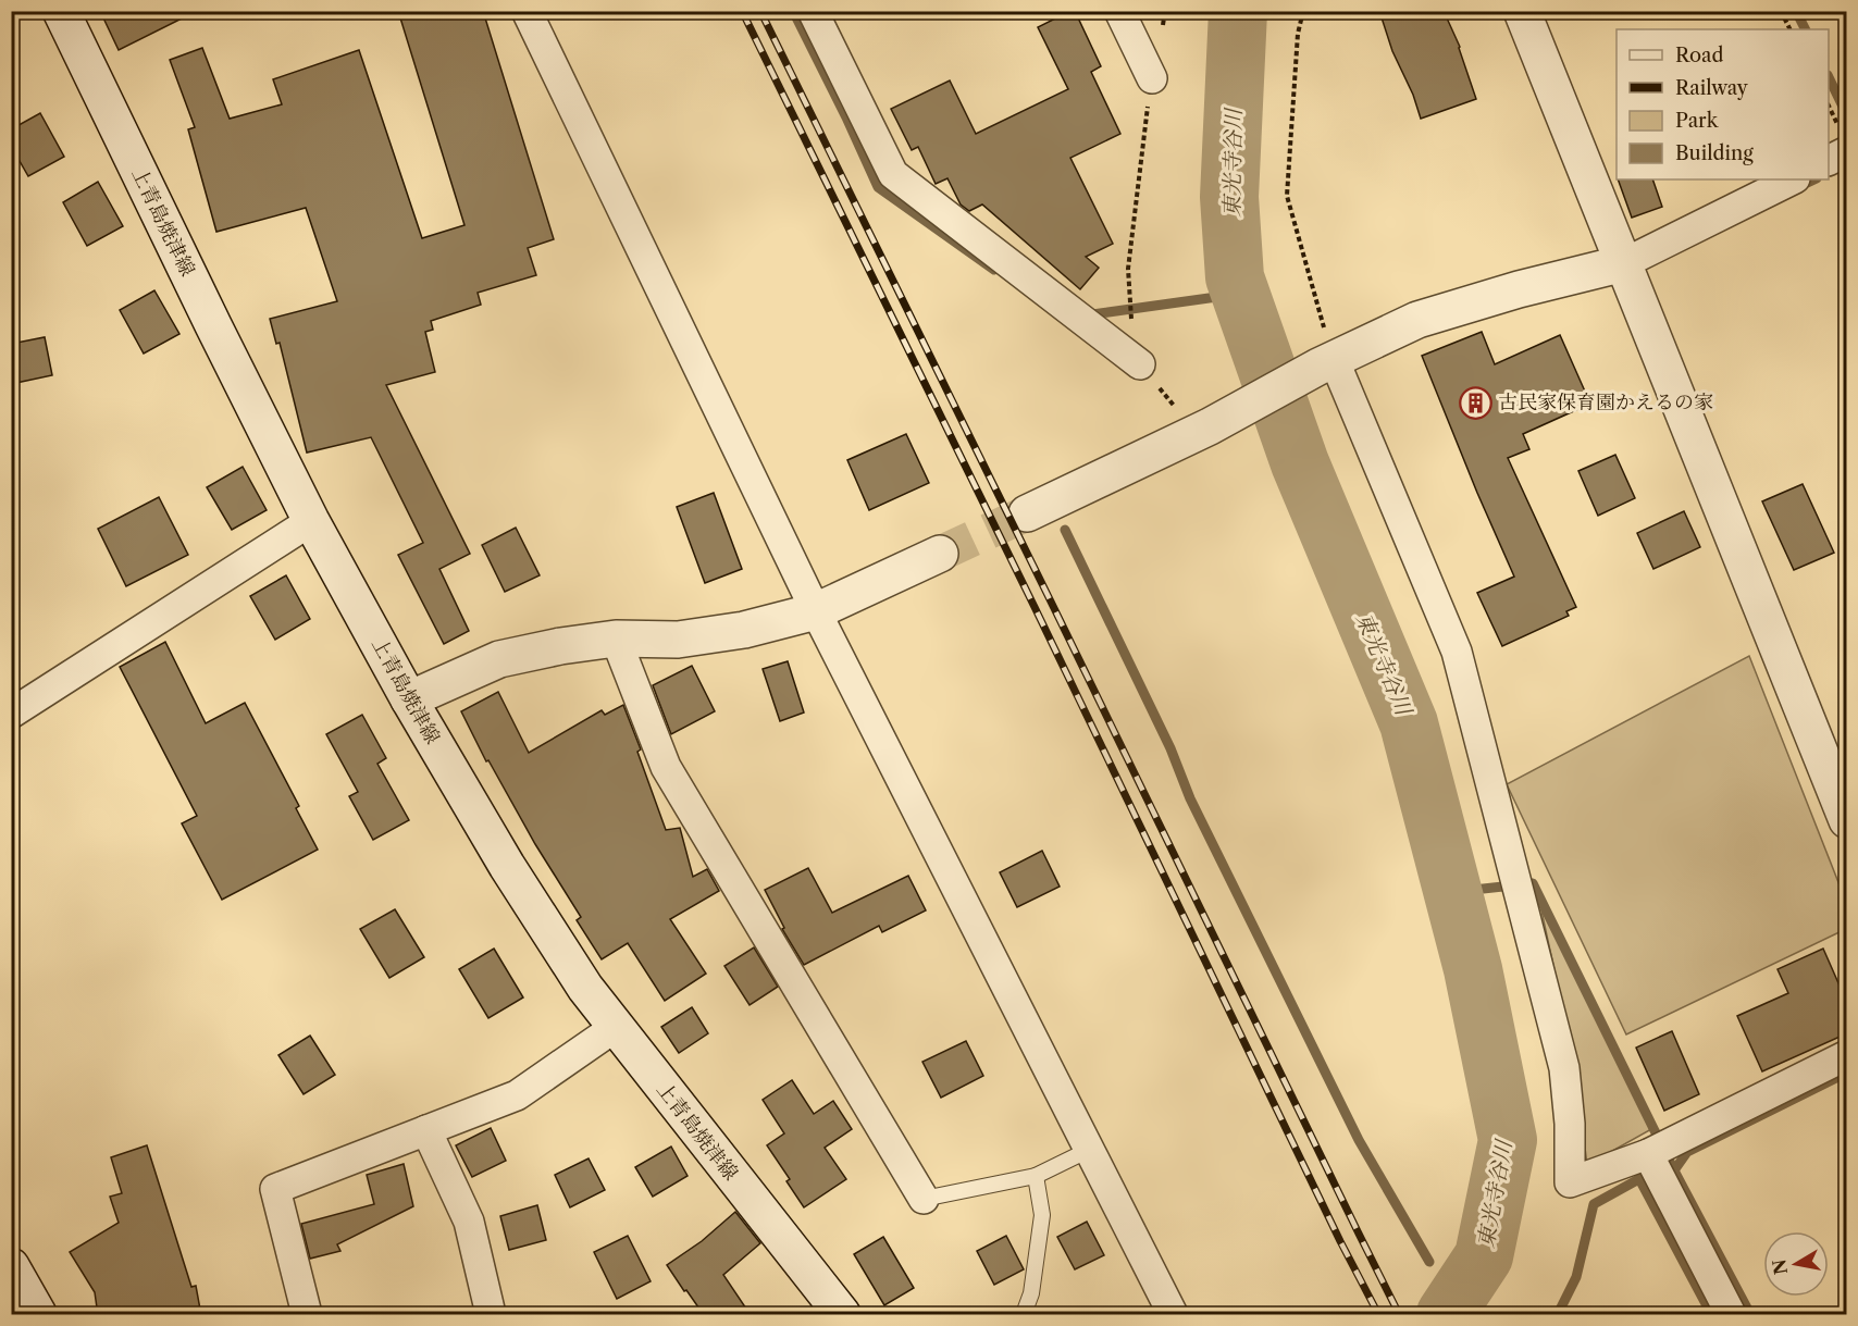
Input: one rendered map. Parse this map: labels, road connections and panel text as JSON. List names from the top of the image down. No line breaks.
{"streets":{"street":["上青島焼津線"]},"water":["東光寺谷川"],"places":{"building":["古民家保育園かえるの家"]},"legend":["Road","Railway","Park","Building"],"north":"left"}
